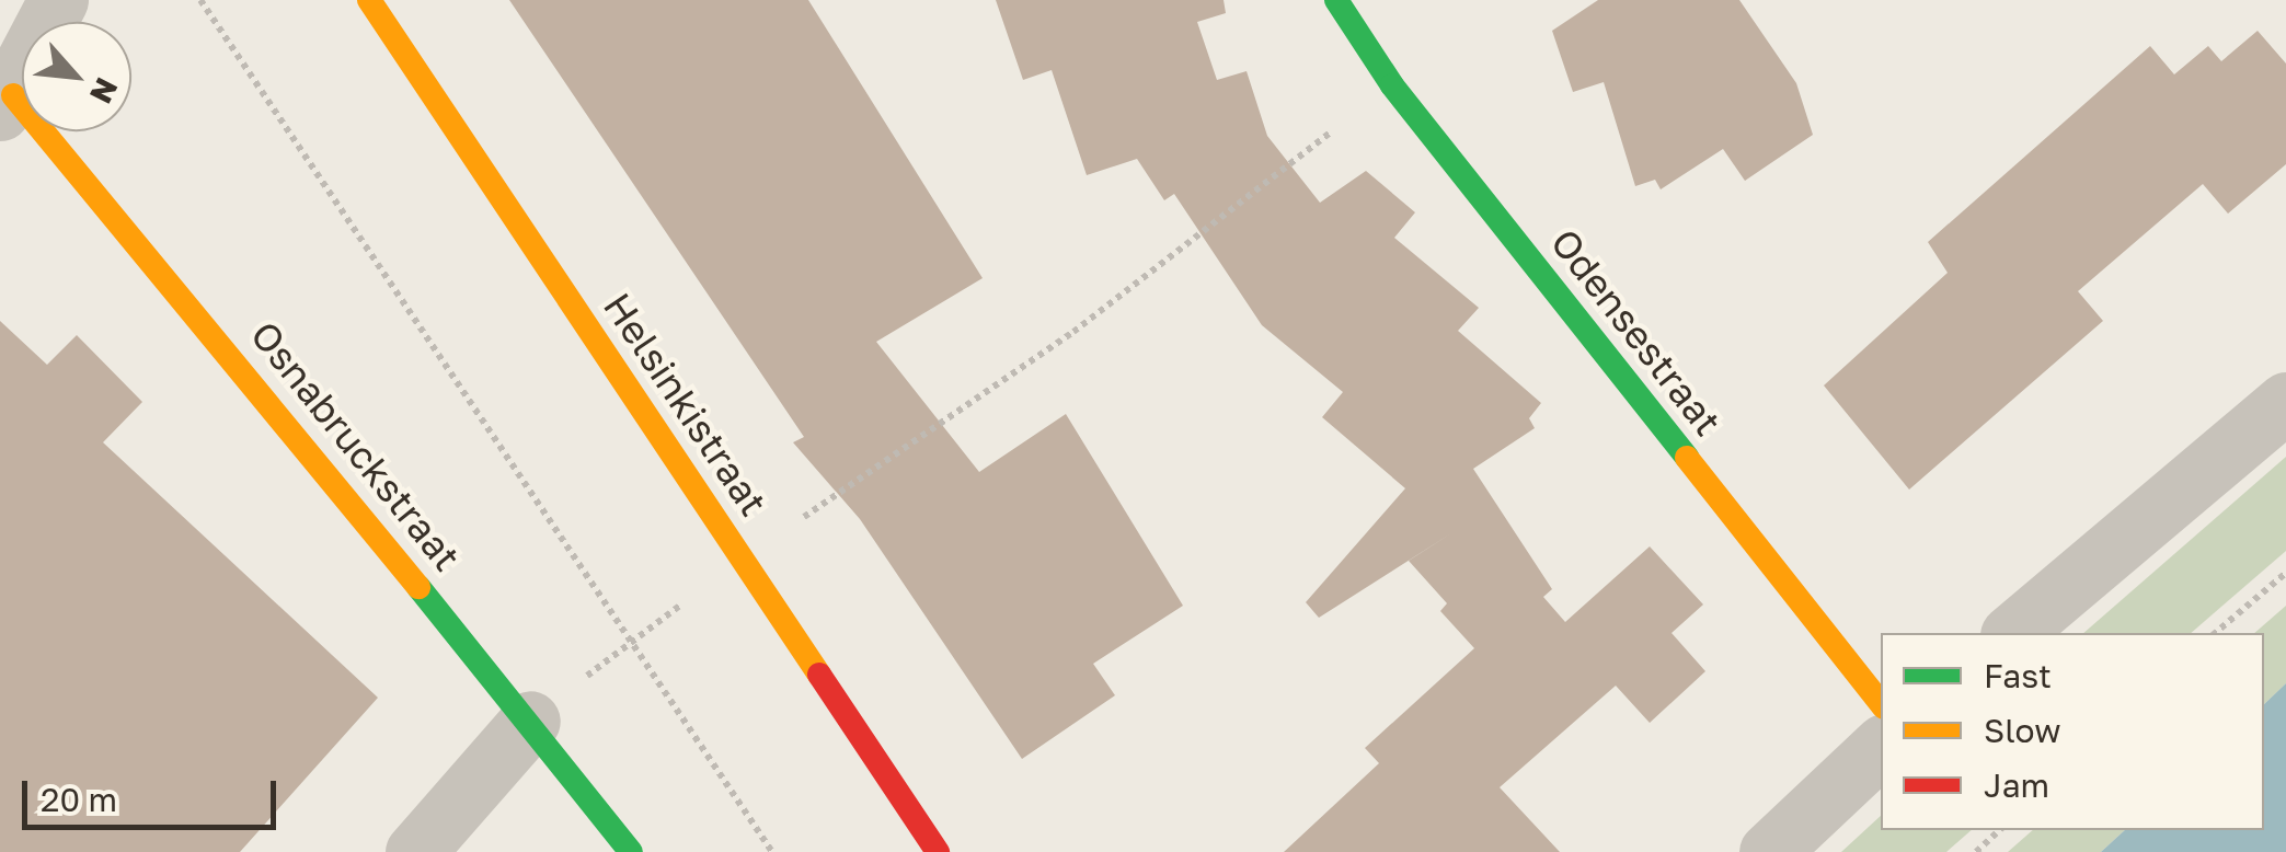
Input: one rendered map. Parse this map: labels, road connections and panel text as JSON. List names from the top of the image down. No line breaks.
{"streets":{"street":["Odensestraat","Helsinkistraat","Osnabruckstraat"]},"legend":["Fast","Slow","Jam"],"scale_bar":"20 m","north":"bottom right"}
